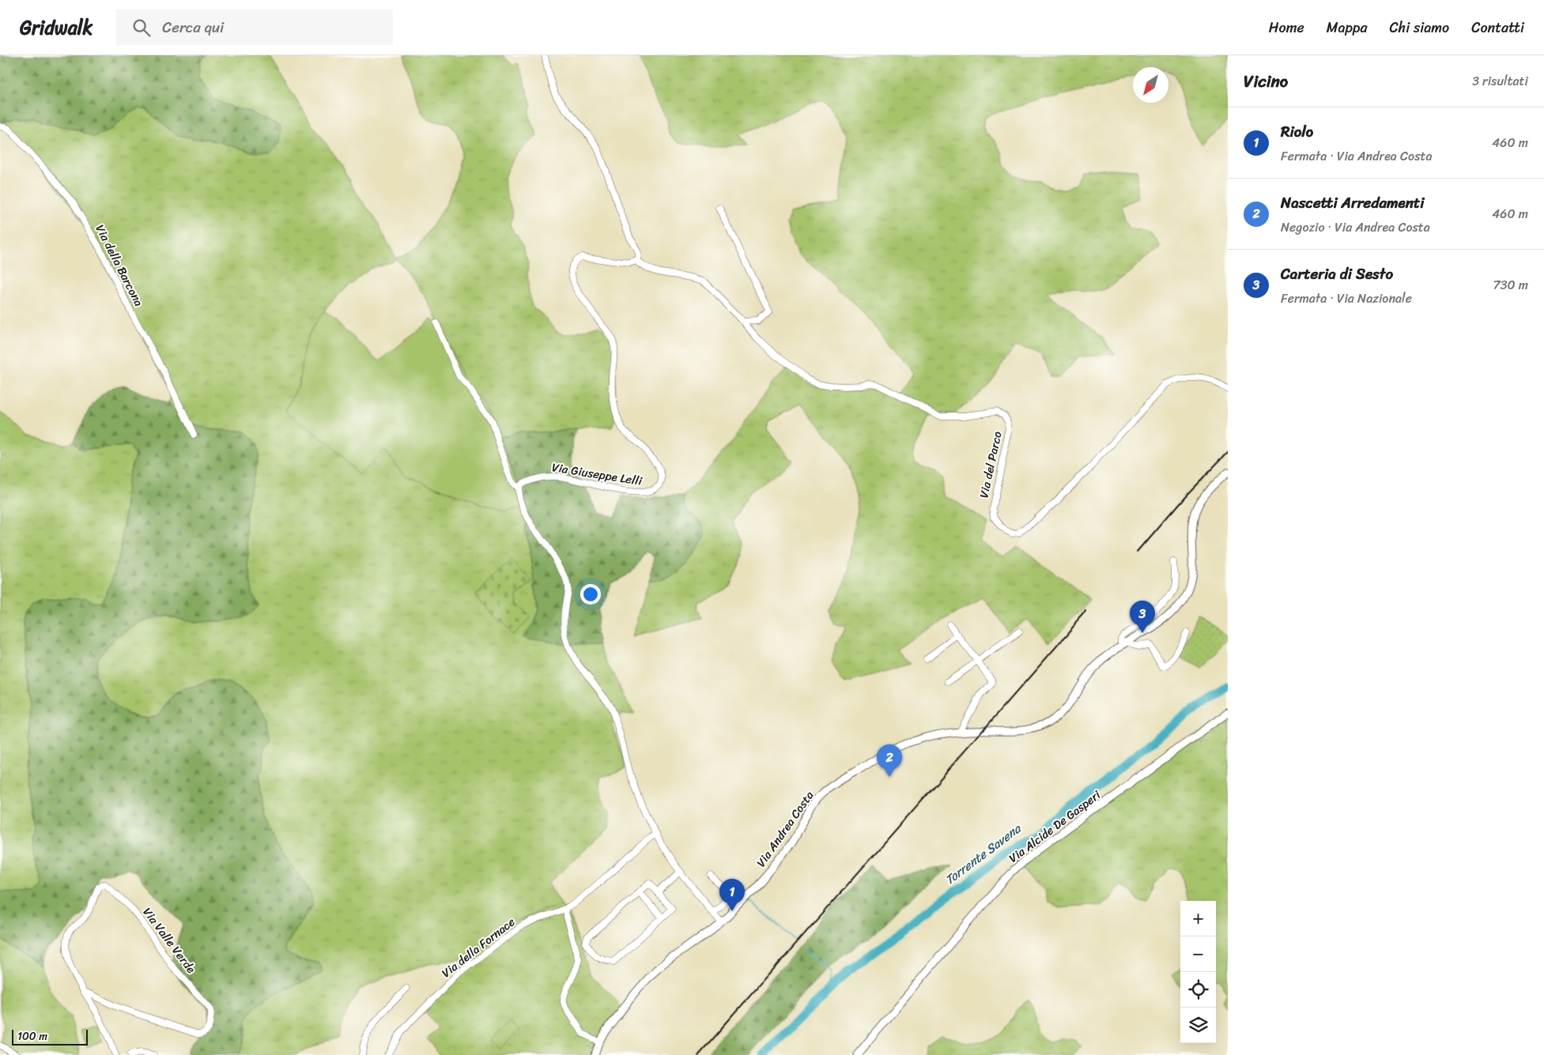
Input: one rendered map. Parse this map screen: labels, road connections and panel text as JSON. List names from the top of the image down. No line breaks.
{"streets":{"main road":["Via Alcide De Gasperi","Via Andrea Costa"],"street":["Via della Barcona","Via del Parco","Via Giuseppe Lelli","Via Valle Verde","Via della Fornace"]},"crossings":[["Via del Parco","Via Giuseppe Lelli"]],"water":["Torrente Savena"],"scale_bar":"100 m","north":"bottom left","page":{"header":"Gridwalk","search":"Cerca qui","nav":["Home","Mappa","Chi siamo","Contatti"],"heading":["Vicino","3 risultati"],"list":[{"mark":"1","name":"Riolo","note":"Fermata · Via Andrea Costa","value":"460 m"},{"mark":"2","name":"Nascetti Arredamenti","note":"Negozio · Via Andrea Costa","value":"460 m"},{"mark":"3","name":"Carteria di Sesto","note":"Fermata · Via Nazionale","value":"730 m"}],"pins":["3","2","1"],"map_buttons":["+","−"],"scale":"100 m"}}
